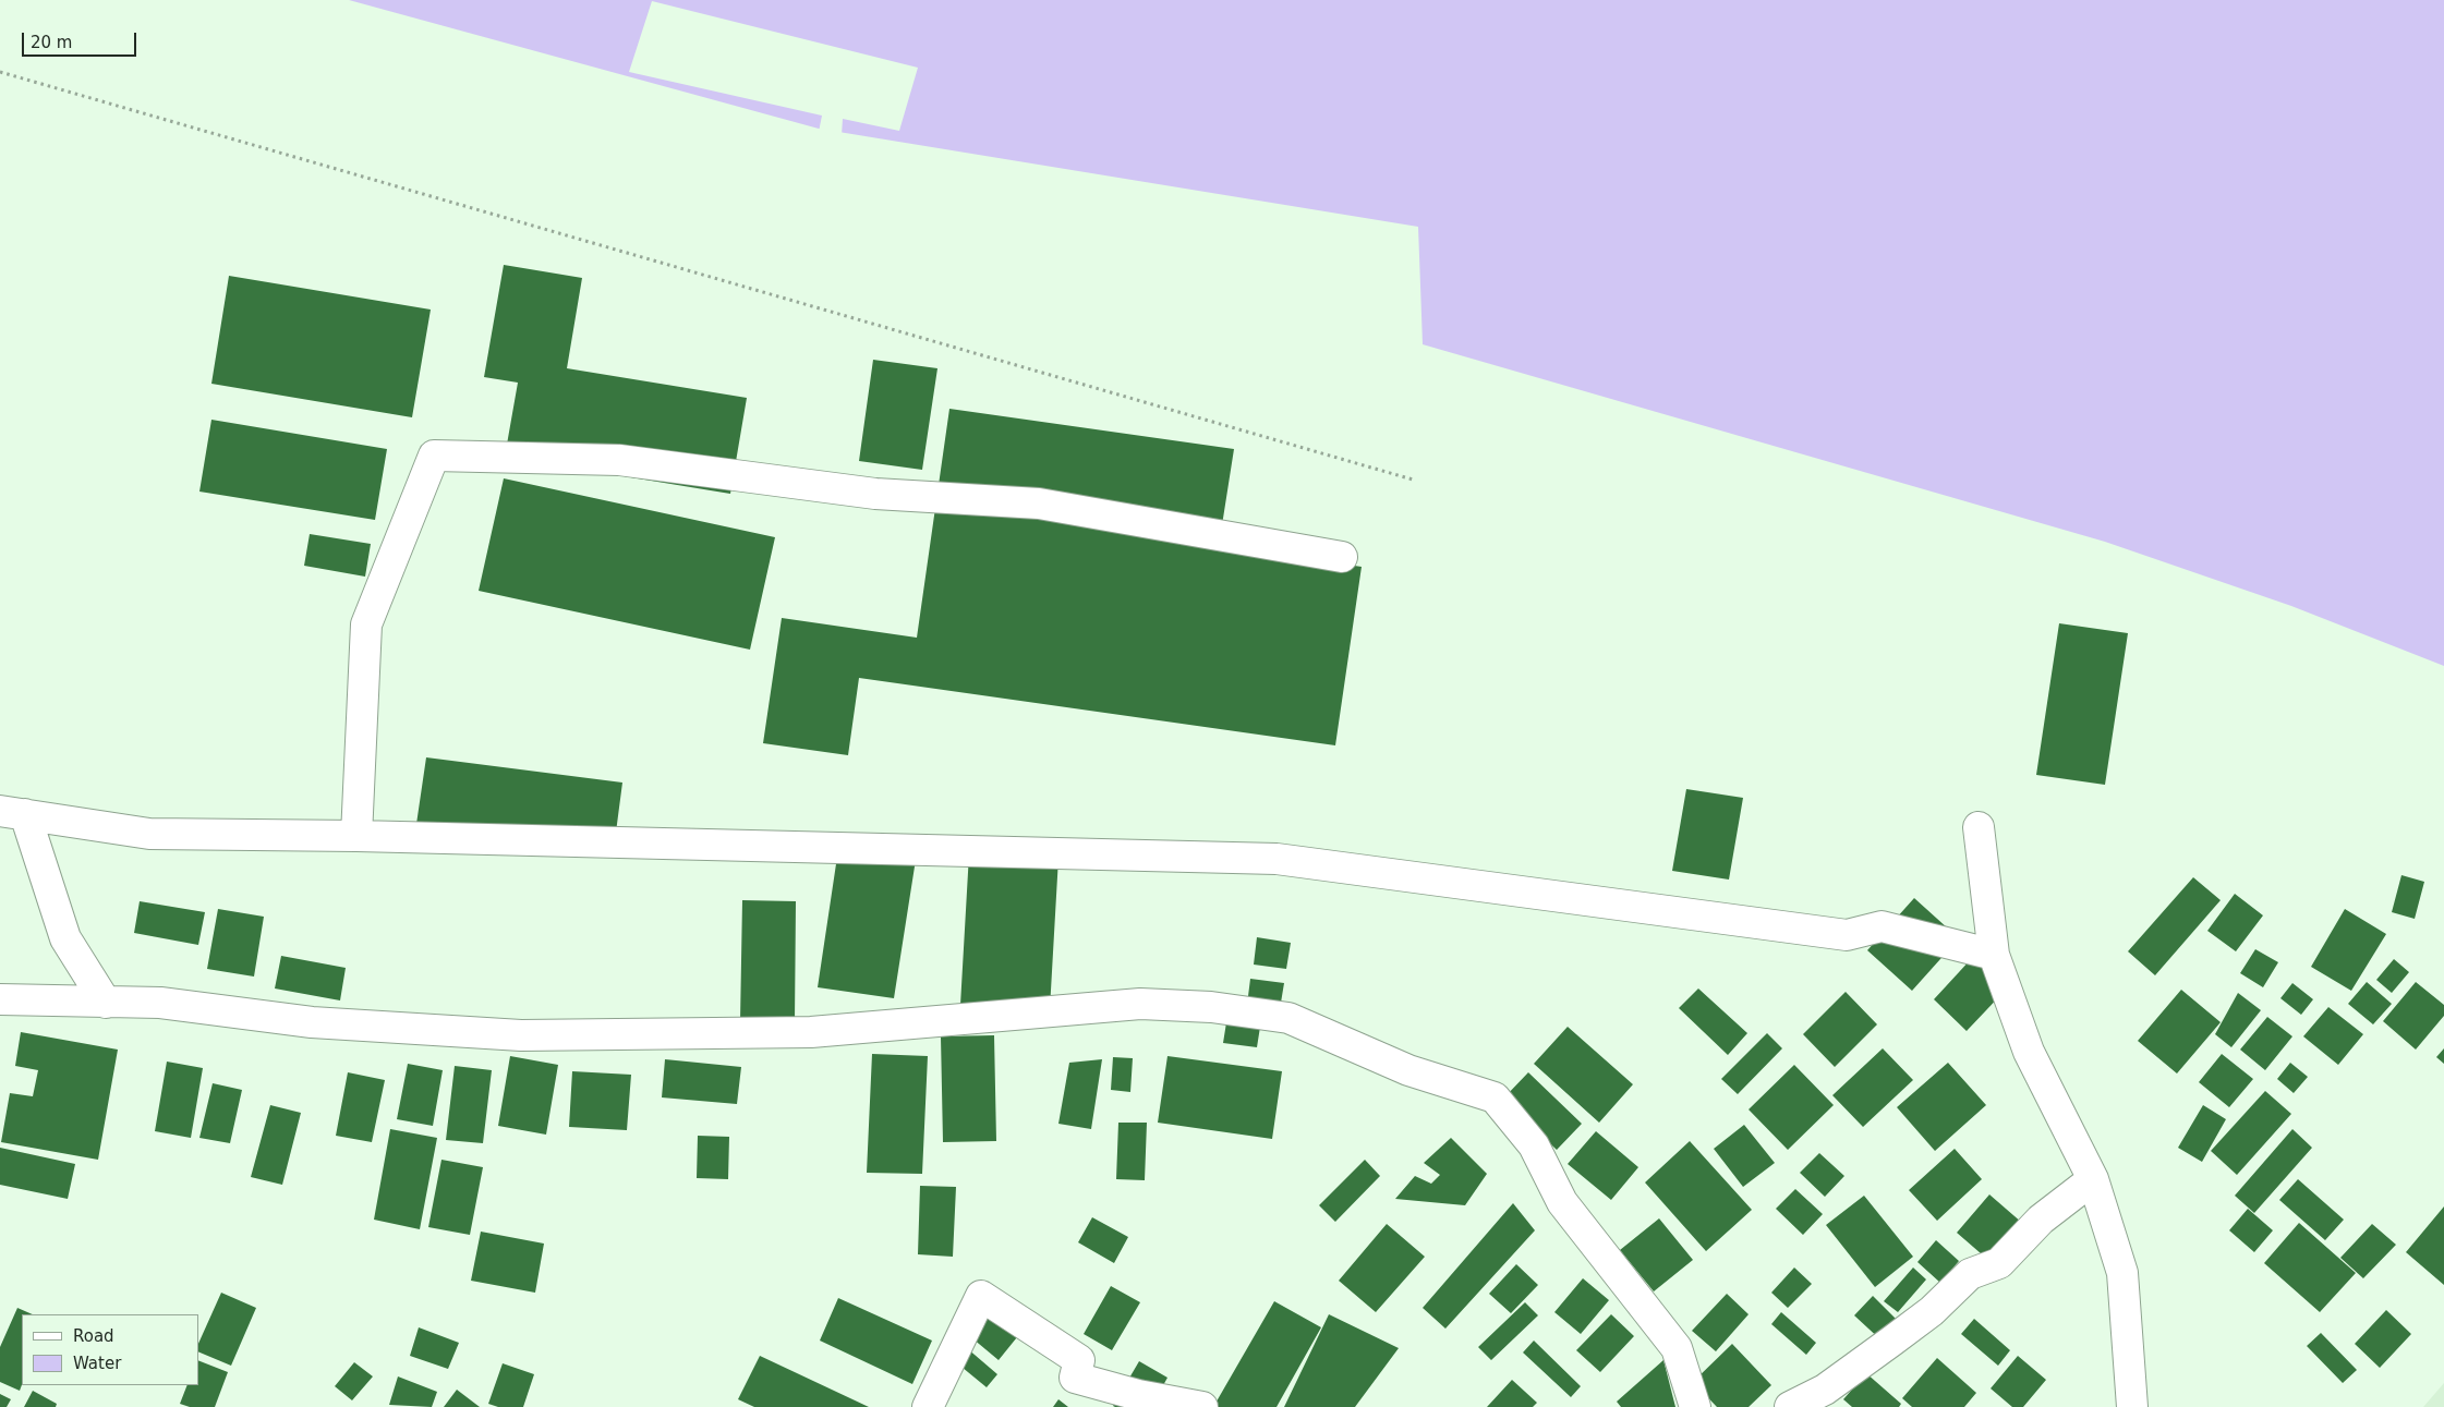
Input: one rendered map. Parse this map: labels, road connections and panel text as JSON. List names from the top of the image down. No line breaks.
{"legend":["Road","Water"],"scale_bar":"20 m"}
